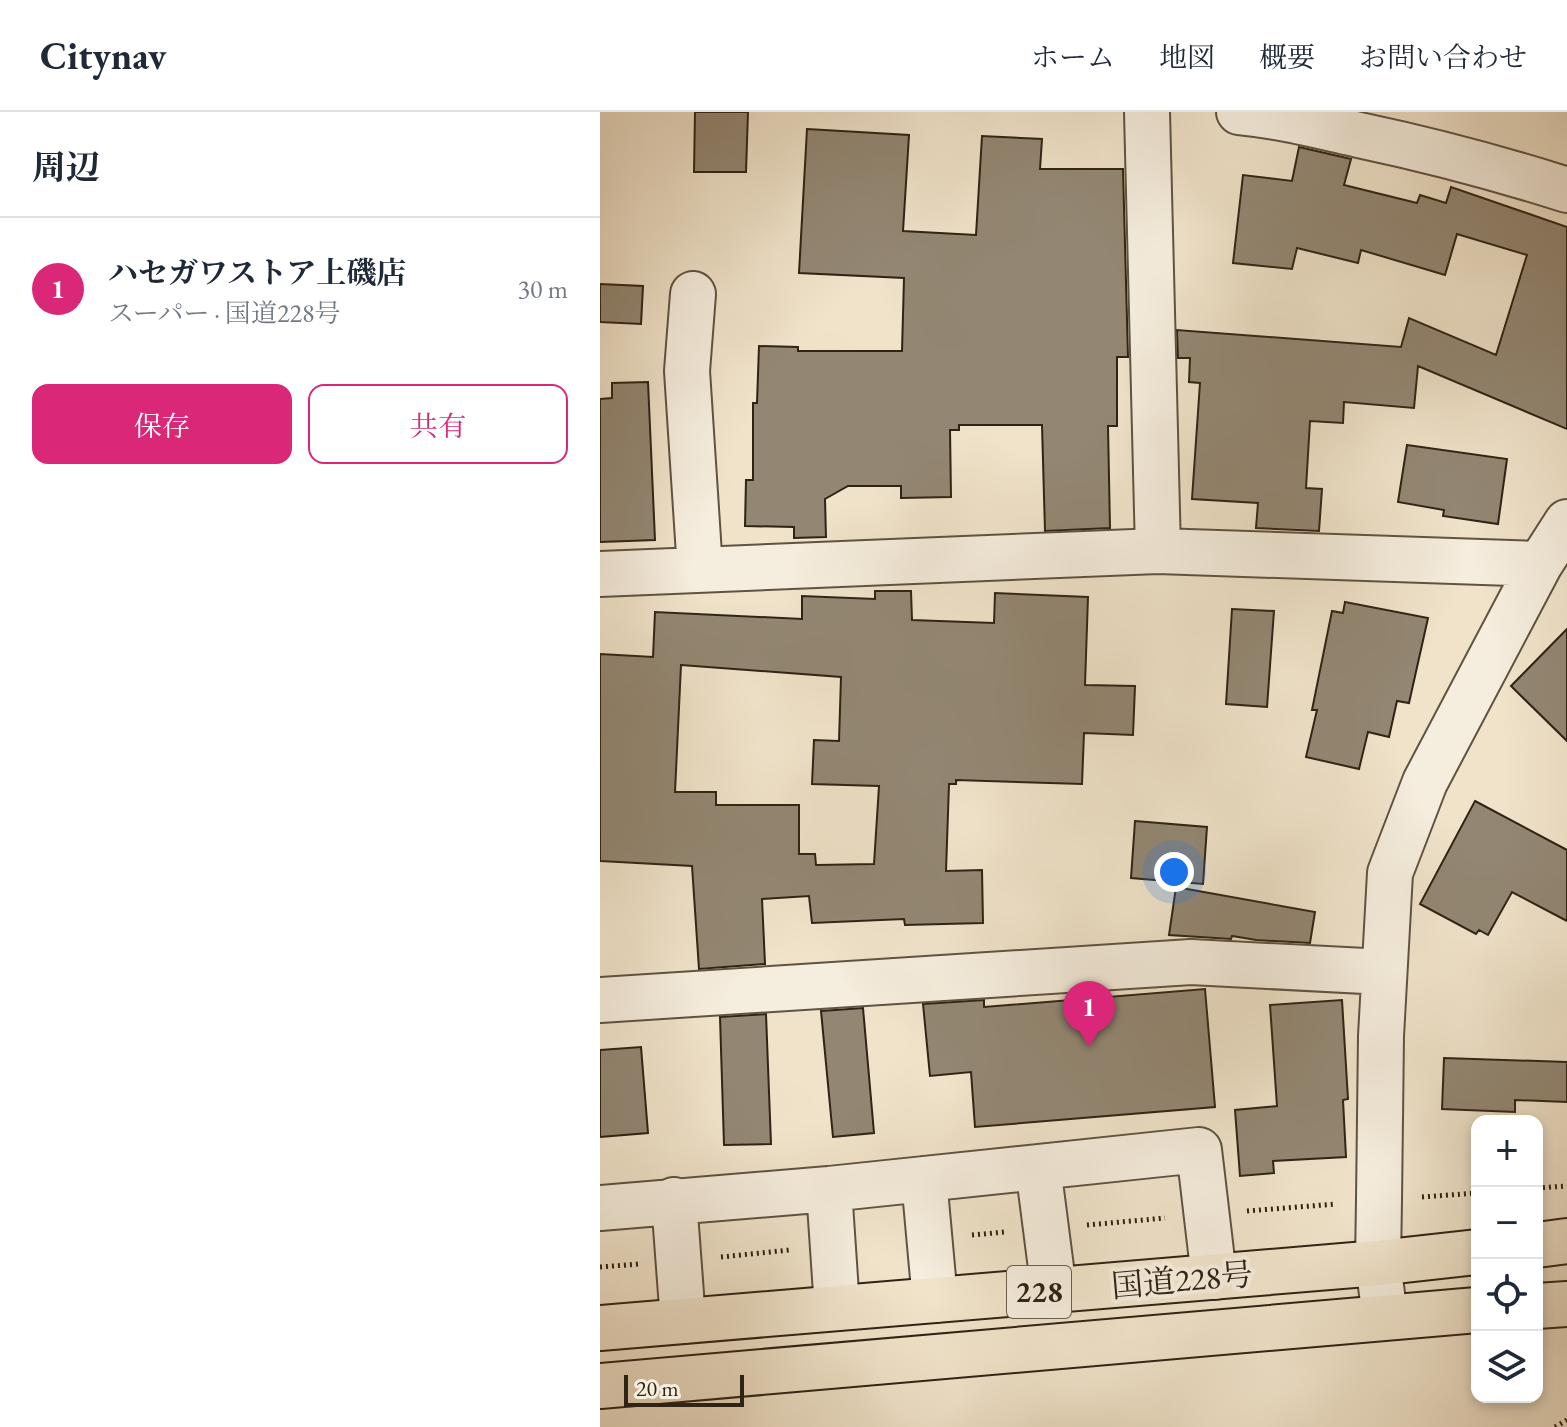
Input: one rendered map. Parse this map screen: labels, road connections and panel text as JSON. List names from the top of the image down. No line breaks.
{"streets":{"highway":["国道228号","228"]},"scale_bar":"20 m","page":{"header":"Citynav","nav":["ホーム","地図","概要","お問い合わせ"],"heading":"周辺","list":[{"mark":"1","name":"ハセガワストア上磯店","note":"スーパー · 国道228号","value":"30 m"}],"buttons":["保存","共有"],"pins":"1","map_buttons":["+","−"],"scale":"20 m"}}
